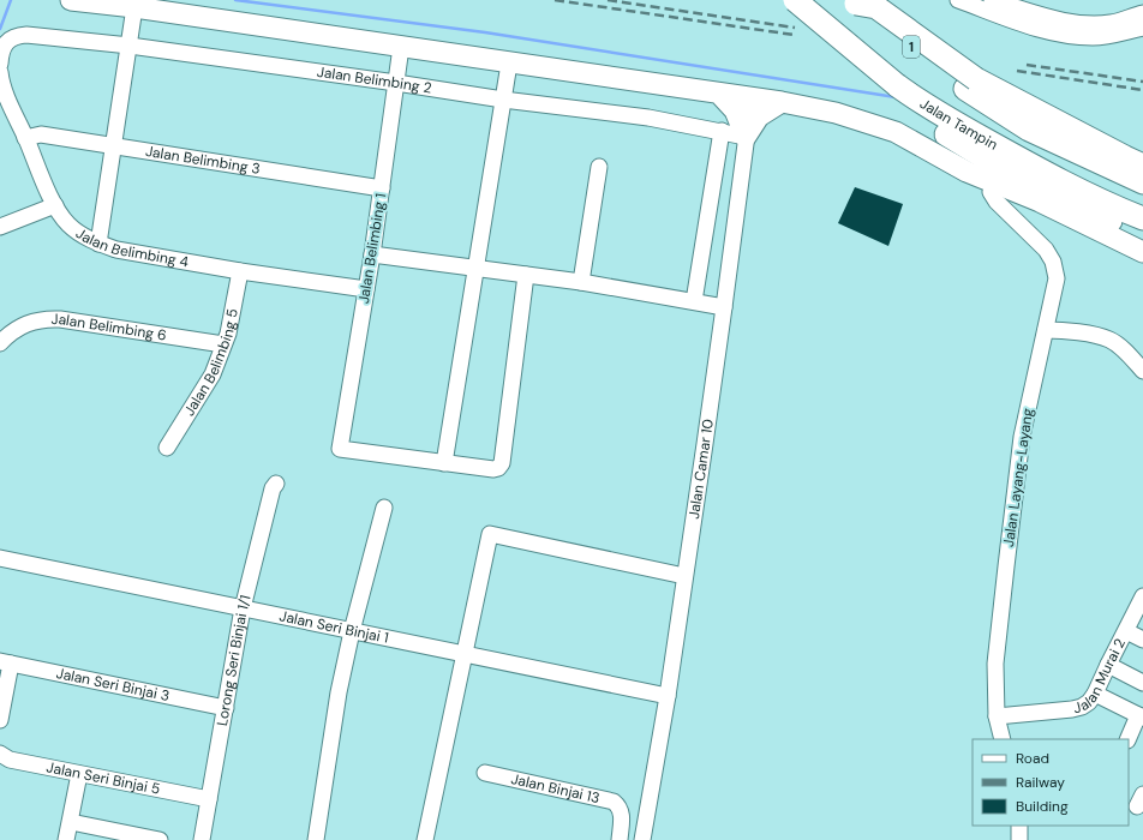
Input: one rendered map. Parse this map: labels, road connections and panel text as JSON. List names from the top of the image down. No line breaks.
{"streets":{"highway":["Jalan Tampin"],"street":["Jalan Belimbing 2","Jalan Belimbing 3","Jalan Belimbing 4","Jalan Belimbing 1","Jalan Belimbing 6","Jalan Belimbing 5","Jalan Camar 10","Jalan Layang-Layang","Jalan Seri Binjai 1","Lorong Seri Binjai 1/1","Jalan Murai 2","Jalan Seri Binjai 3","Jalan Seri Binjai 5","Jalan Binjai 13"]},"crossings":[["Jalan Belimbing 2","Jalan Belimbing 1"],["Jalan Belimbing 2","Jalan Camar 10"],["Jalan Belimbing 3","Jalan Belimbing 4"],["Jalan Belimbing 3","Jalan Belimbing 1"],["Jalan Belimbing 4","Jalan Belimbing 1"],["Jalan Belimbing 4","Jalan Belimbing 5"],["Jalan Belimbing 6","Jalan Belimbing 5"],["Jalan Camar 10","Jalan Seri Binjai 1"],["Jalan Layang-Layang","Jalan Murai 2"],["Jalan Seri Binjai 1","Lorong Seri Binjai 1/1"],["Lorong Seri Binjai 1/1","Jalan Seri Binjai 3"],["Lorong Seri Binjai 1/1","Jalan Seri Binjai 5"]],"legend":["Road","Railway","Building"]}
